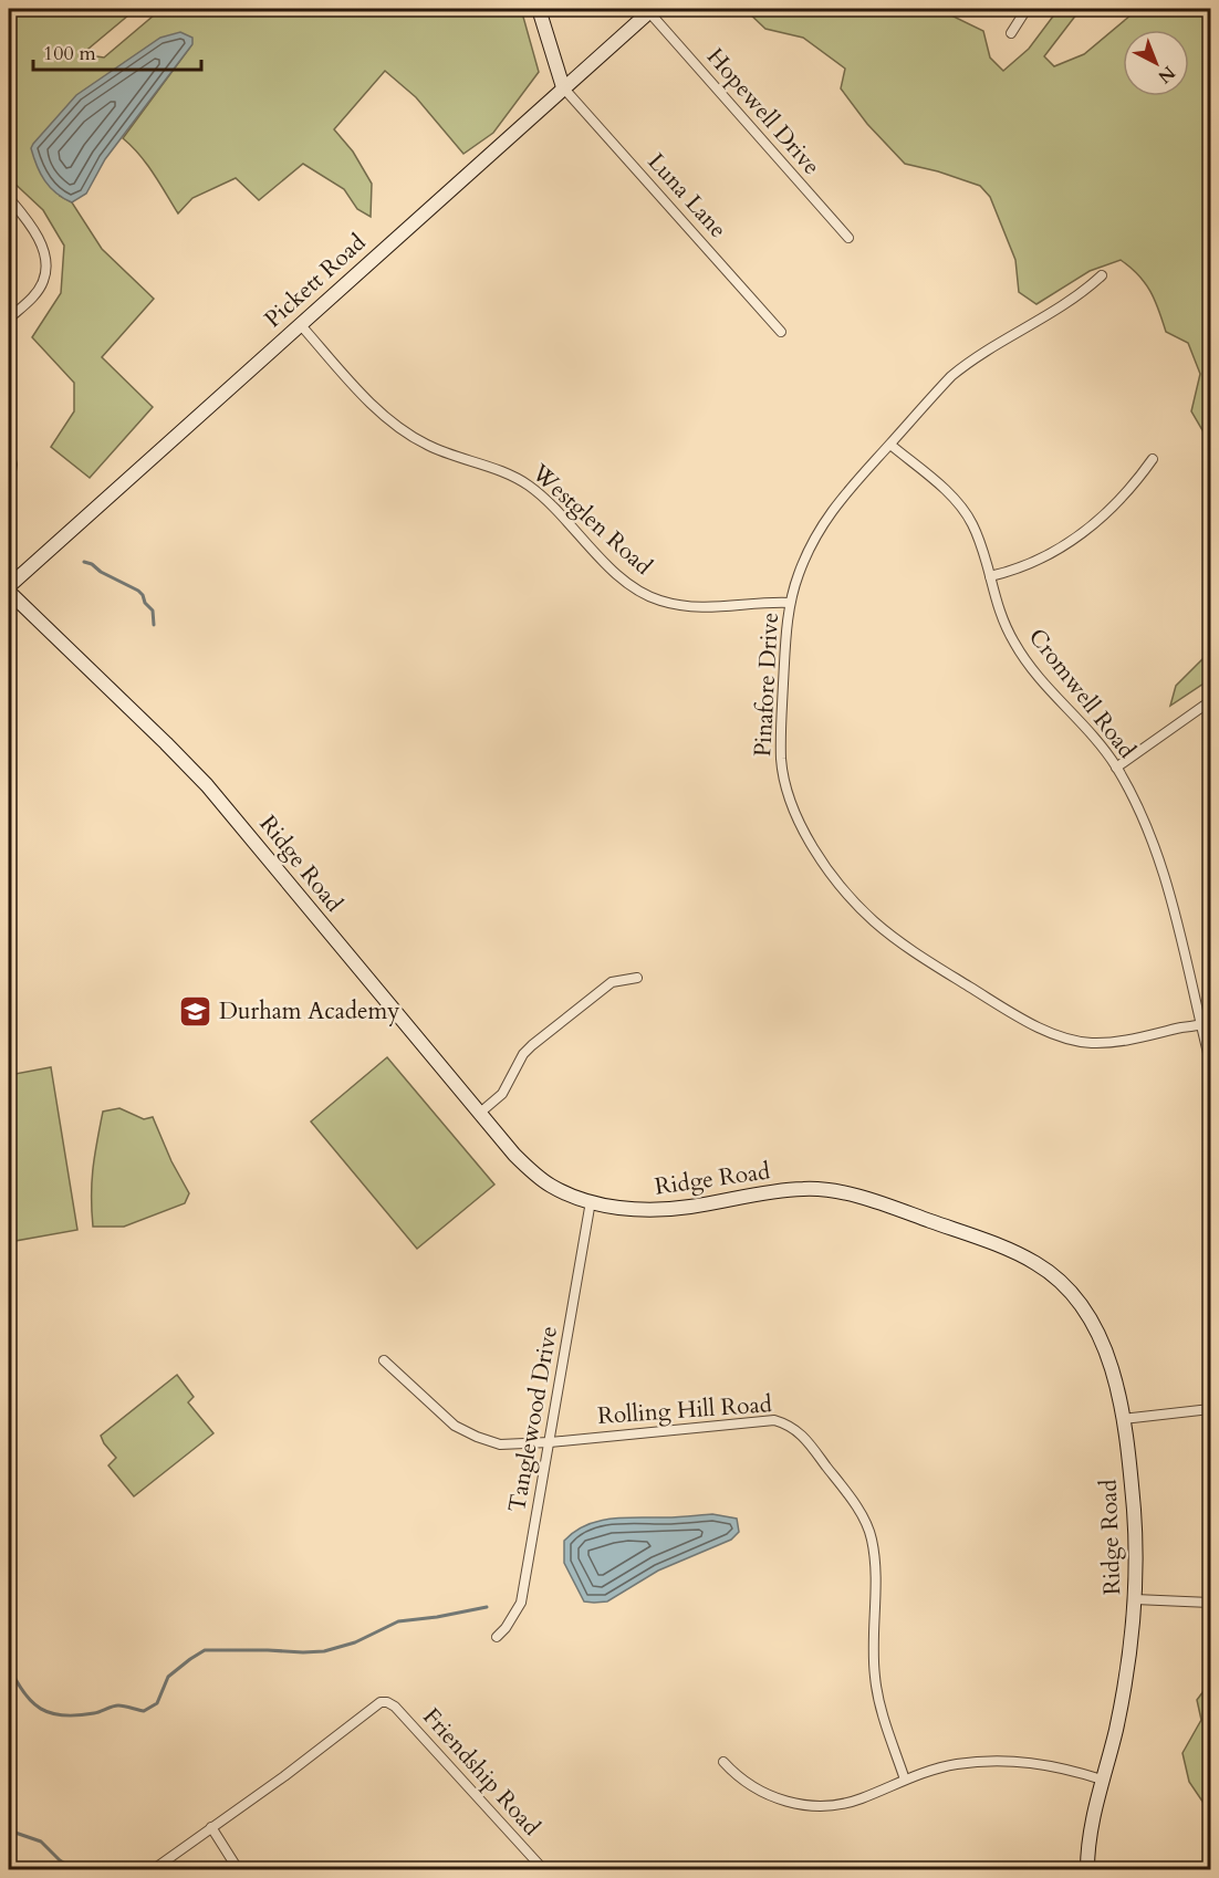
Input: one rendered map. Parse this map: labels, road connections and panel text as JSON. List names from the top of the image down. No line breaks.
{"streets":{"street":["Hopewell Drive","Luna Lane","Pickett Road","Westglen Road","Pinafore Drive","Cromwell Road","Ridge Road","Rolling Hill Road","Tanglewood Drive","Friendship Road"]},"crossings":[["Hopewell Drive","Pickett Road"],["Luna Lane","Pickett Road"],["Pickett Road","Westglen Road"],["Westglen Road","Pinafore Drive"],["Pinafore Drive","Cromwell Road"],["Ridge Road","Tanglewood Drive"],["Rolling Hill Road","Tanglewood Drive"]],"places":{"school or university":["Durham Academy"]},"scale_bar":"100 m","north":"bottom right"}
